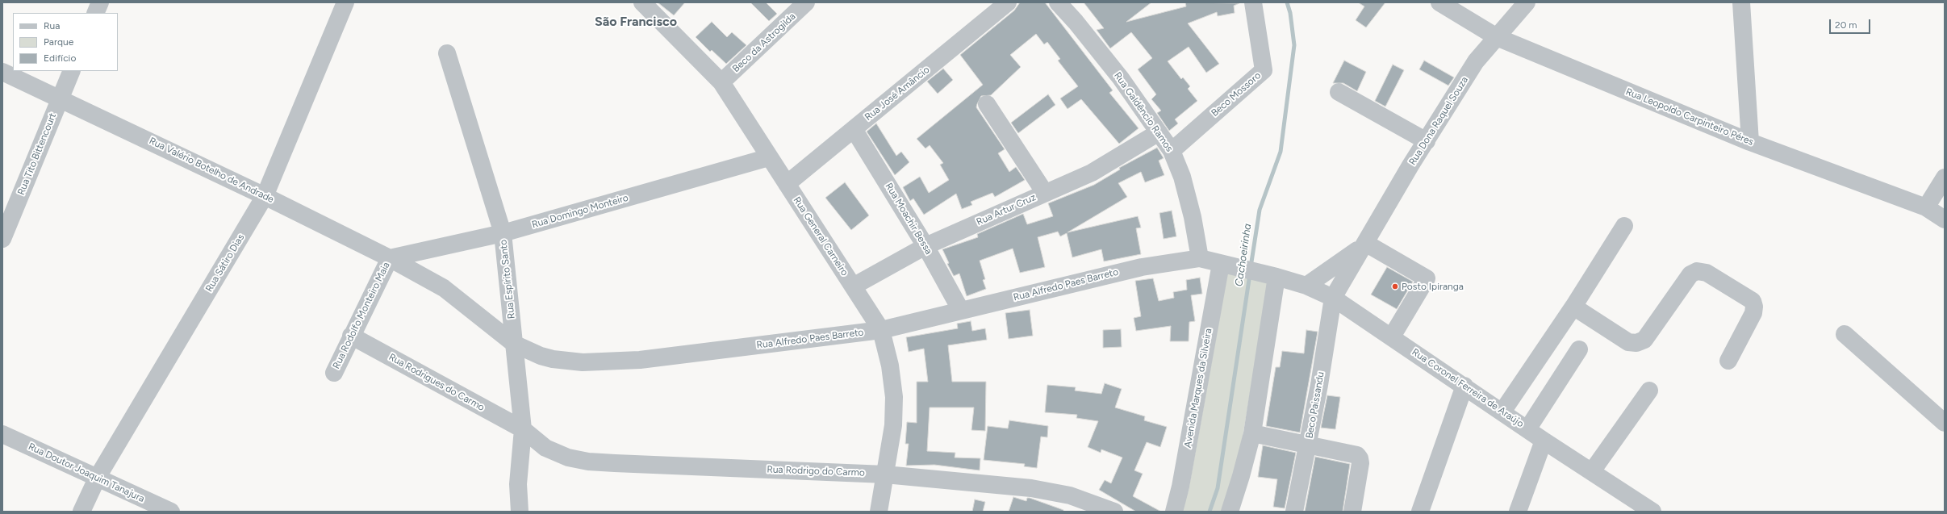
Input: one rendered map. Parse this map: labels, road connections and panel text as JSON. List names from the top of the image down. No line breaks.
{"streets":{"street":["Beco da Astrogilda","Rua José Amâncio","Beco Mossoro","Rua Galdêncio Ramos","Rua Leopoldo Carpinteiro Péres","Rua Dona Raquel Souza","Rua Tito Bittencourt","Rua Valério Botelho de Andrade","Rua Artur Cruz","Rua Domingo Monteiro","Rua Moachir Bessa","Rua General Carneiro","Rua Sátiro Dias","Rua Espírito Santo","Rua Alfredo Paes Barreto","Rua Rodolfo Monteiro Maia","Rua Rodrigues do Carmo","Avenida Marques da Silveira","Rua Coronel Ferreira de Araújo","Beco Paissandu","Rua Rodrigo do Carmo","Rua Doutor Joaquim Tanajura"]},"crossings":[["Beco da Astrogilda","Rua General Carneiro"],["Rua José Amâncio","Rua Moachir Bessa"],["Rua José Amâncio","Rua General Carneiro"],["Beco Mossoro","Rua Galdêncio Ramos"],["Rua Galdêncio Ramos","Rua Artur Cruz"],["Rua Galdêncio Ramos","Rua Alfredo Paes Barreto"],["Rua Leopoldo Carpinteiro Péres","Rua Dona Raquel Souza"],["Rua Dona Raquel Souza","Rua Coronel Ferreira de Araújo"],["Rua Dona Raquel Souza","Beco Paissandu"],["Rua Tito Bittencourt","Rua Valério Botelho de Andrade"],["Rua Valério Botelho de Andrade","Rua Domingo Monteiro"],["Rua Valério Botelho de Andrade","Rua Sátiro Dias"],["Rua Valério Botelho de Andrade","Rua Alfredo Paes Barreto"],["Rua Valério Botelho de Andrade","Rua Rodolfo Monteiro Maia"],["Rua Artur Cruz","Rua Moachir Bessa"],["Rua Artur Cruz","Rua General Carneiro"],["Rua Domingo Monteiro","Rua General Carneiro"],["Rua Domingo Monteiro","Rua Espírito Santo"],["Rua Domingo Monteiro","Rua Rodolfo Monteiro Maia"],["Rua Moachir Bessa","Rua Alfredo Paes Barreto"],["Rua General Carneiro","Rua Alfredo Paes Barreto"],["Rua General Carneiro","Rua Rodrigo do Carmo"],["Rua Sátiro Dias","Rua Doutor Joaquim Tanajura"],["Rua Espírito Santo","Rua Alfredo Paes Barreto"],["Rua Espírito Santo","Rua Rodrigues do Carmo"],["Rua Espírito Santo","Rua Rodrigo do Carmo"],["Rua Alfredo Paes Barreto","Avenida Marques da Silveira"],["Rua Alfredo Paes Barreto","Rua Coronel Ferreira de Araújo"],["Rua Rodolfo Monteiro Maia","Rua Rodrigues do Carmo"],["Rua Rodrigues do Carmo","Rua Rodrigo do Carmo"],["Rua Coronel Ferreira de Araújo","Beco Paissandu"]],"districts":["São Francisco"],"water":["Cachoeirinha"],"places":["Posto Ipiranga"],"legend":["Rua","Parque","Edifício"],"scale_bar":"20 m"}
